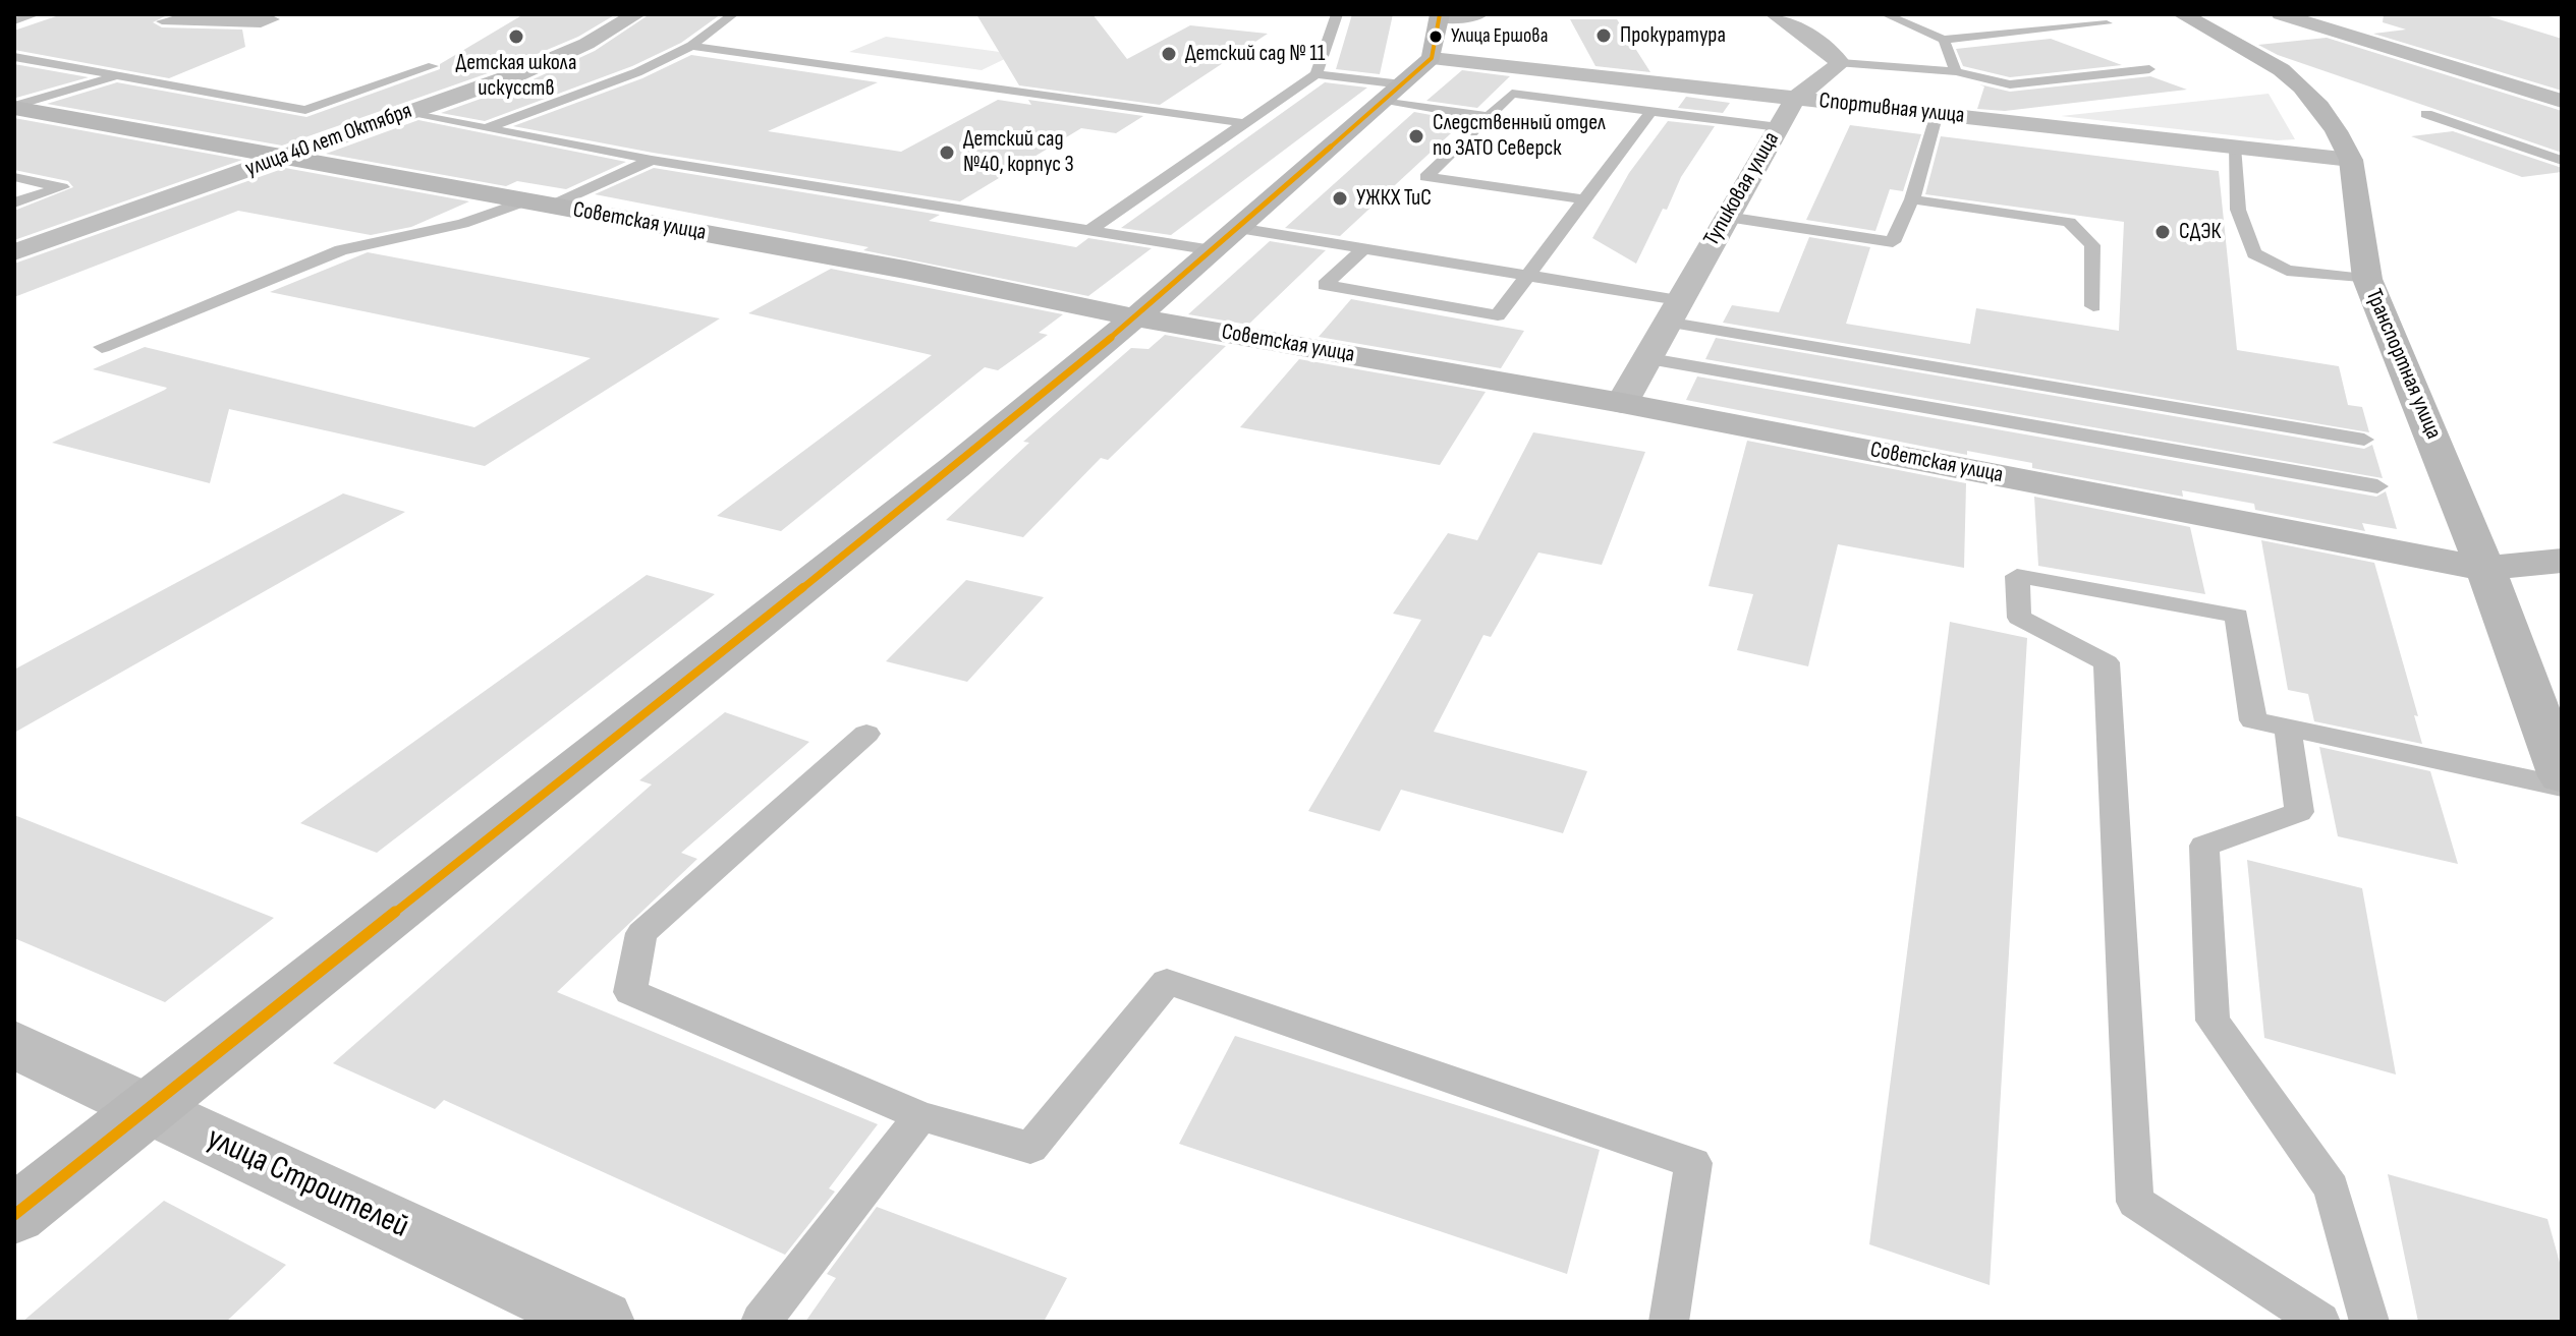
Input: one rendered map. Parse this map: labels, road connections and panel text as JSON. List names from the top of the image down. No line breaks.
{"streets":{"street":["Спортивная улица","улица 40 лет Октября","Тупиковая улица","Советская улица","Транспортная улица","улица Строителей"]},"crossings":[["Спортивная улица","Тупиковая улица"],["Спортивная улица","Транспортная улица"],["улица 40 лет Октября","Советская улица"],["Тупиковая улица","Советская улица"],["Советская улица","Транспортная улица"]],"places":["Прокуратура","Детская школа искусств","Улица Ершова","Детский сад № 11","Следственный отдел по ЗАТО Северск","Детский сад №40, корпус 3","УЖКХ ТиС","СДЭК"]}
